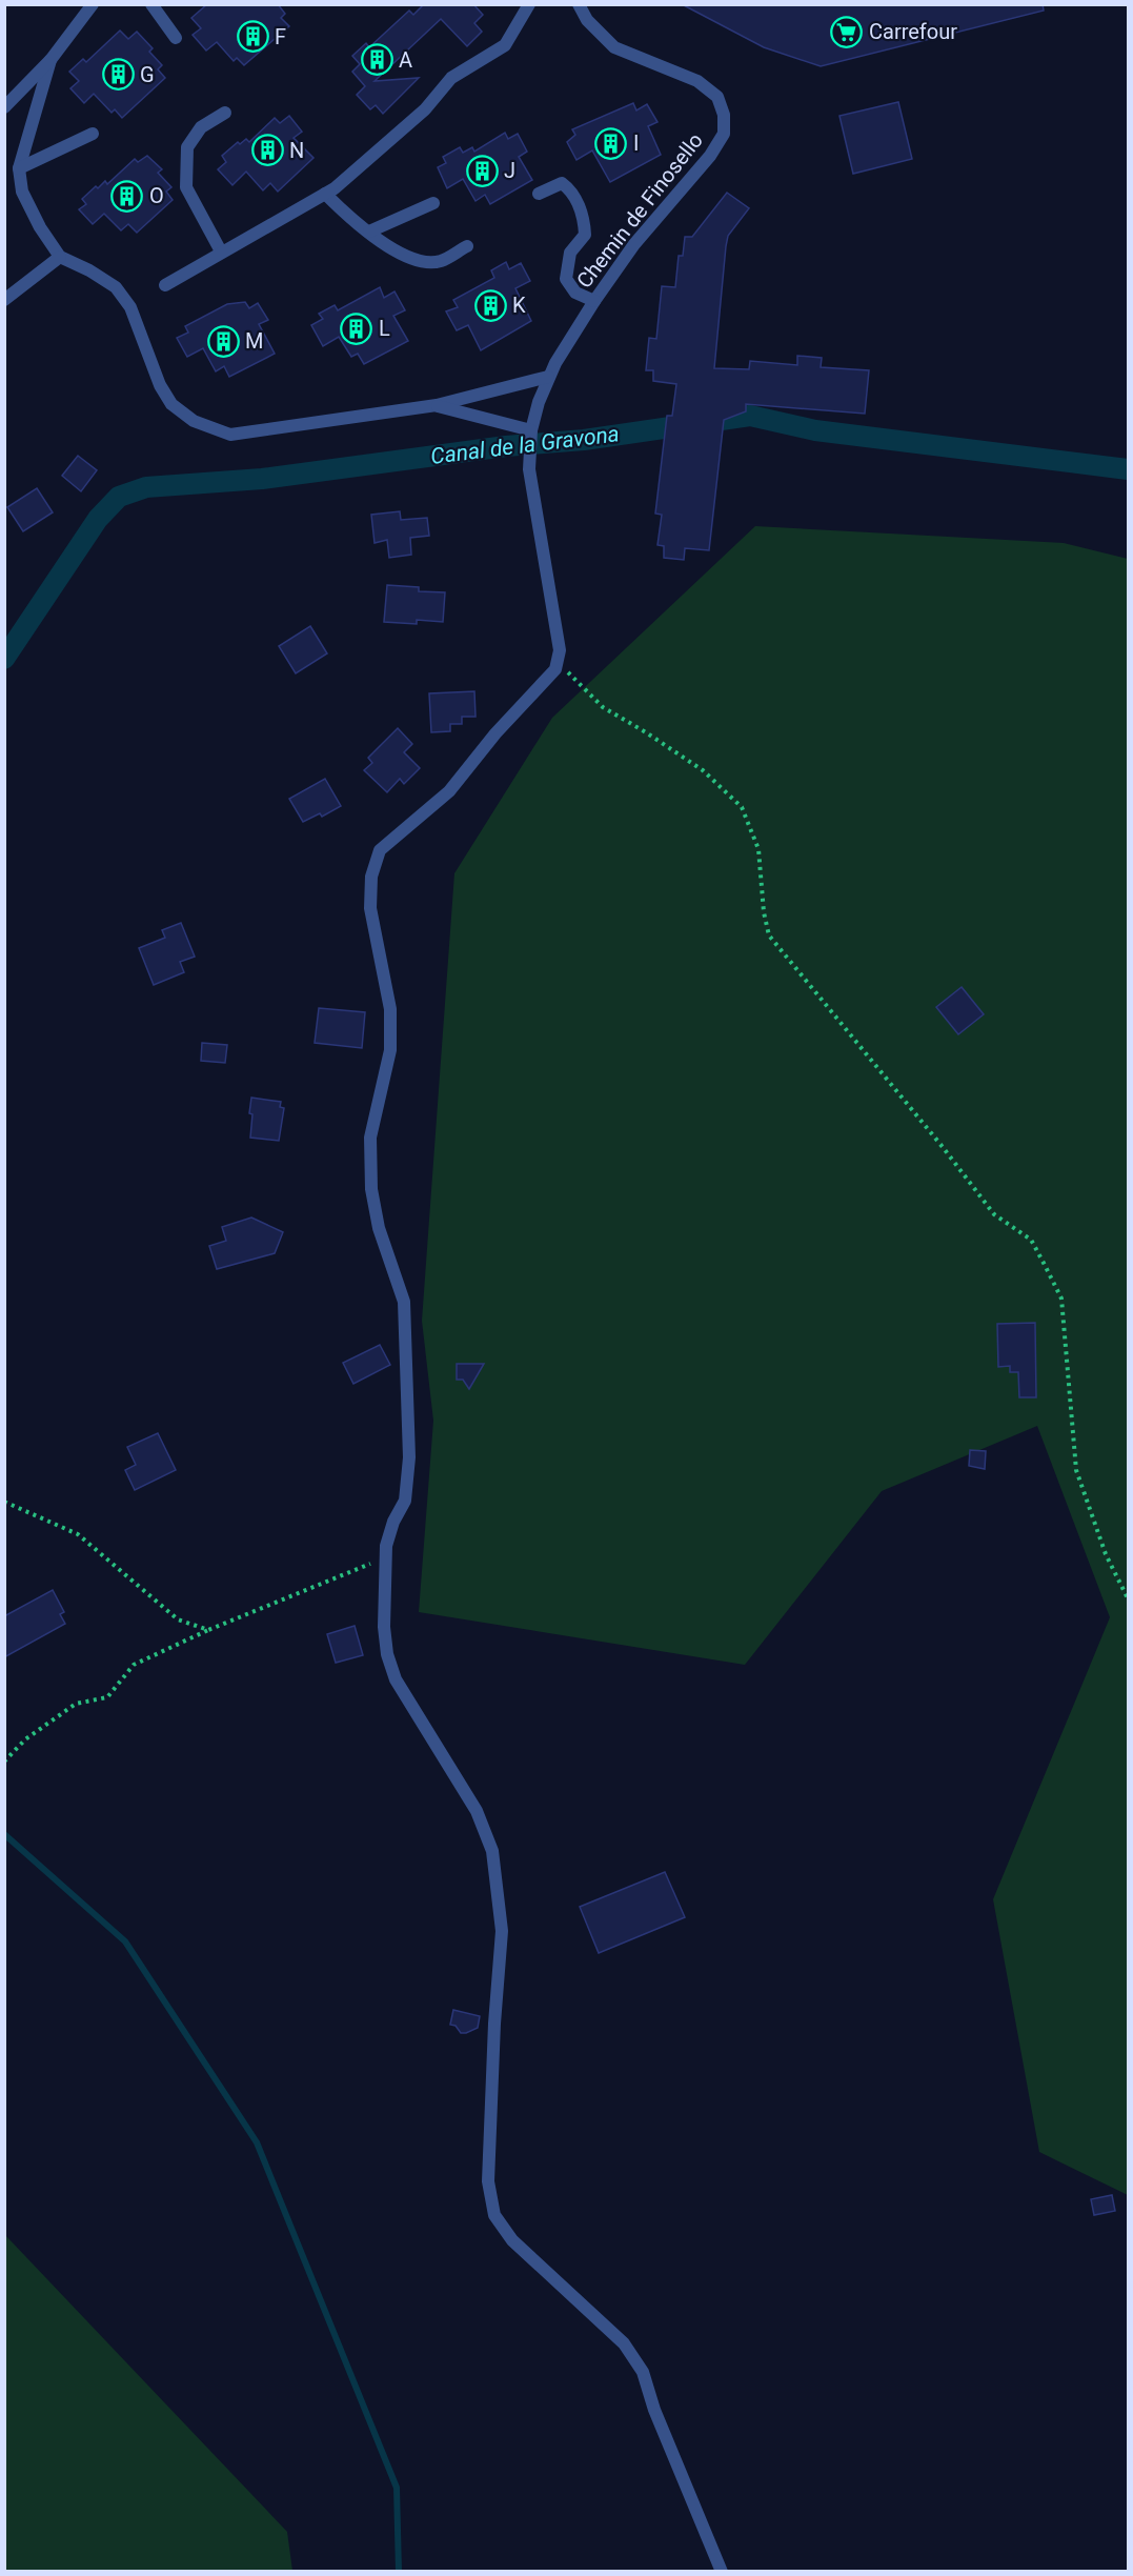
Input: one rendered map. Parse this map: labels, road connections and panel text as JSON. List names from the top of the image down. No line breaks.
{"streets":{"street":["Chemin de Finosello"]},"water":["Canal de la Gravona"],"places":{"supermarket":["Carrefour"],"building":["F","A","G","I","N","J","O","K","L","M"]}}
